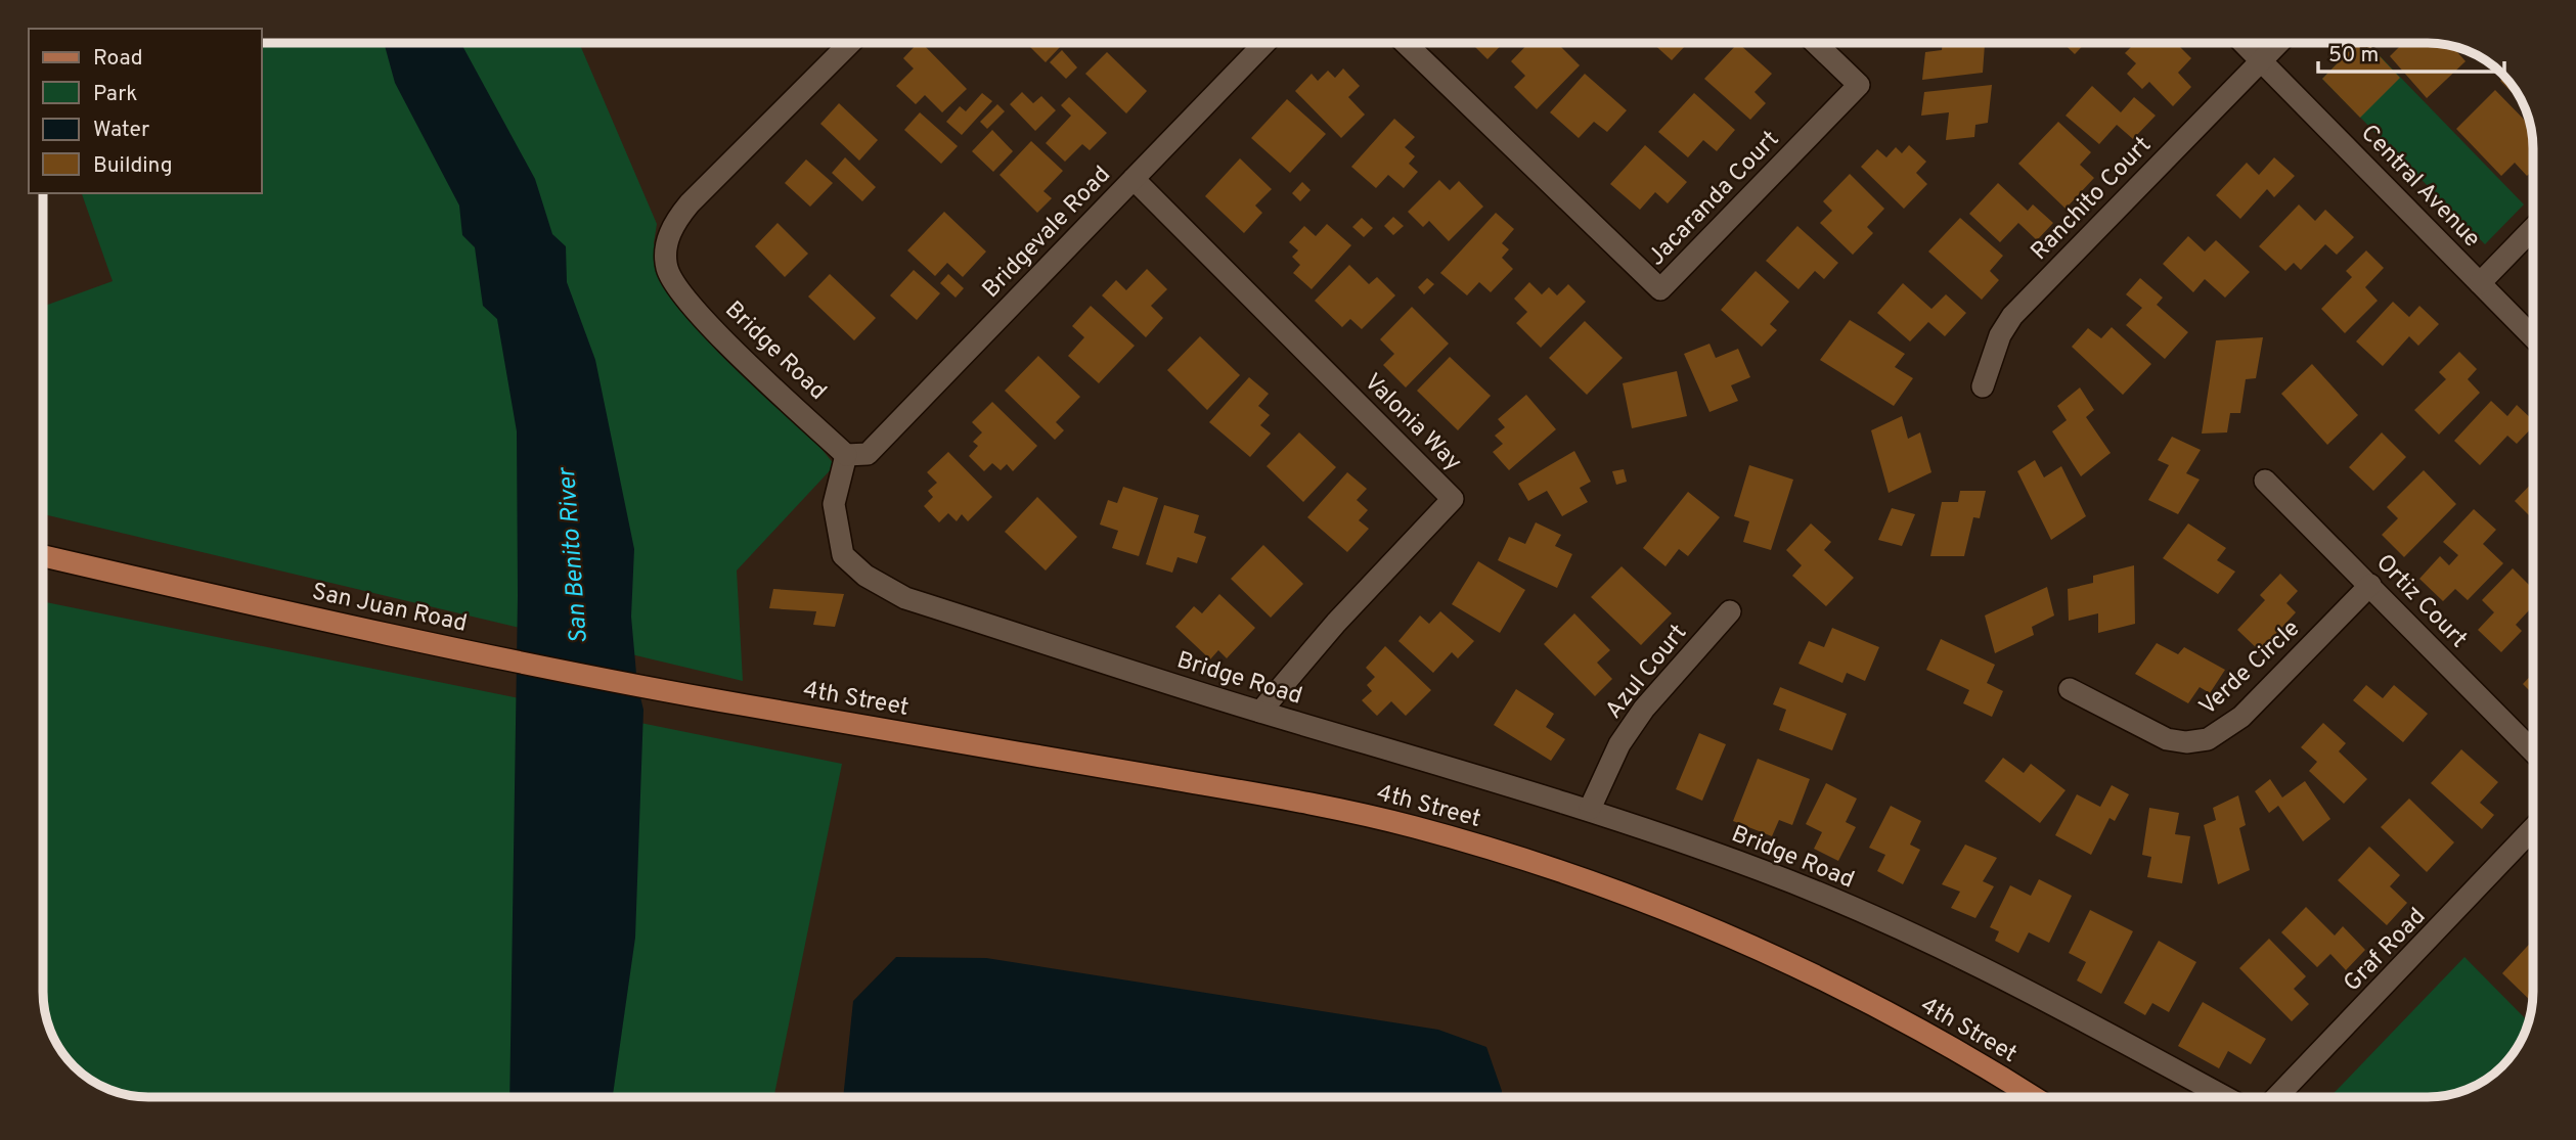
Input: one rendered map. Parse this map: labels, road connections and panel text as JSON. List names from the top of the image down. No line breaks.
{"streets":{"main road":["San Juan Road","4th Street"],"street":["Central Avenue","Jacaranda Court","Ranchito Court","Bridgevale Road","Bridge Road","Valonia Way","Ortiz Court","Verde Circle","Azul Court","Graf Road"]},"crossings":[["Central Avenue","Ranchito Court"],["Bridgevale Road","Bridge Road"],["Bridgevale Road","Valonia Way"],["Bridge Road","Valonia Way"],["Bridge Road","Azul Court"],["Ortiz Court","Verde Circle"],["San Juan Road","4th Street"]],"water":["San Benito River"],"legend":["Road","Park","Water","Building"],"scale_bar":"50 m"}
